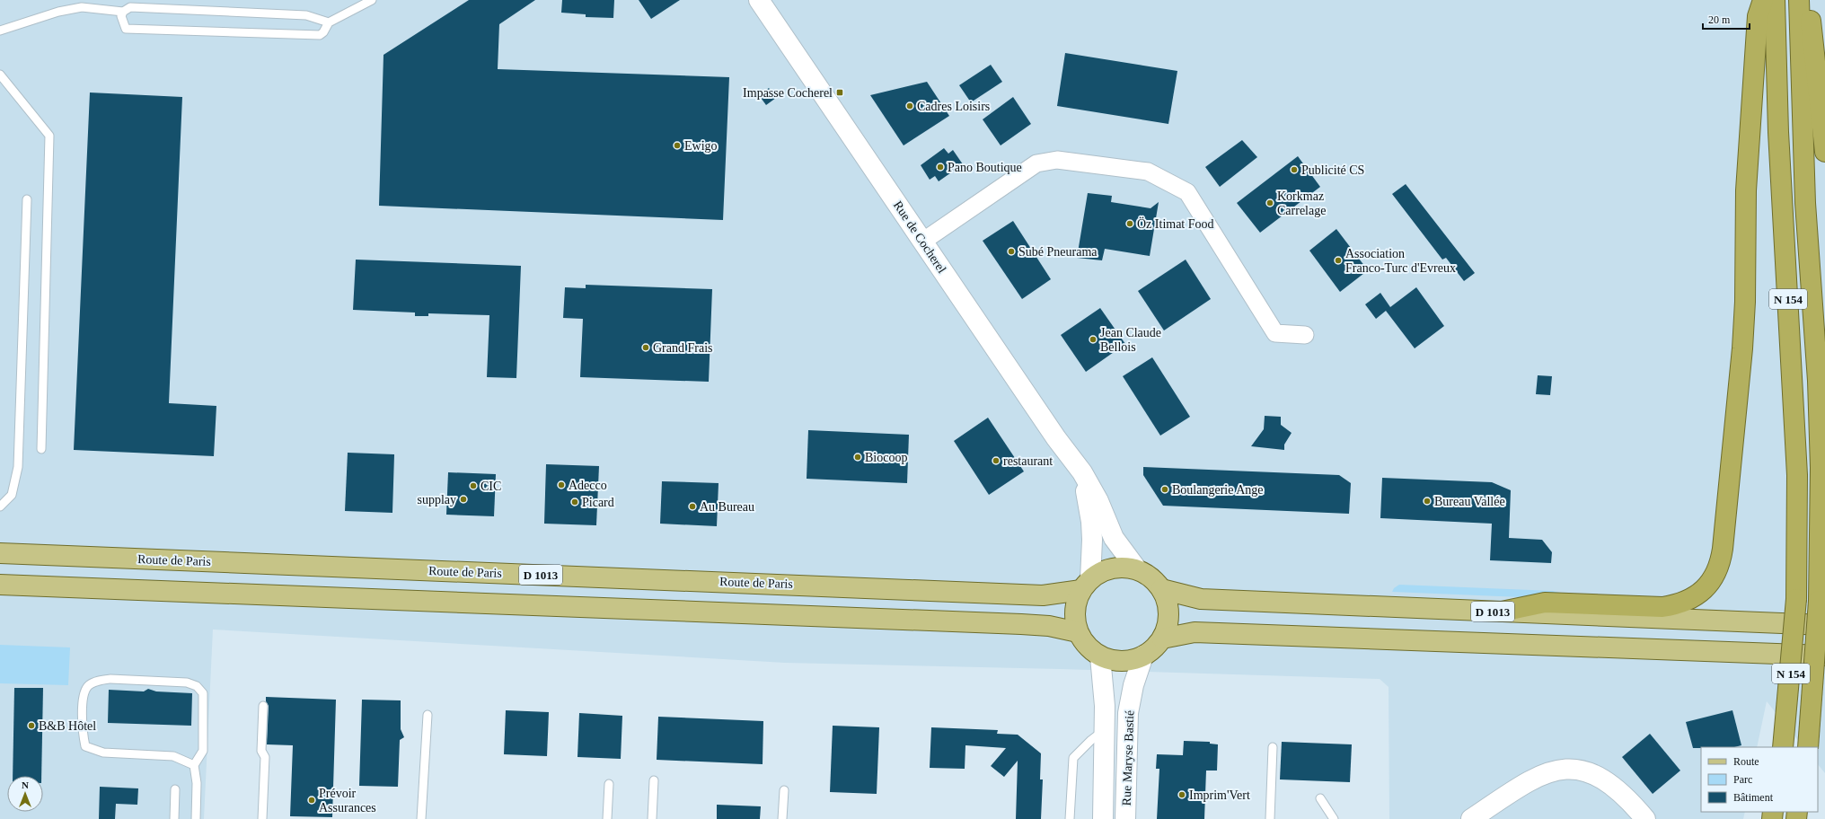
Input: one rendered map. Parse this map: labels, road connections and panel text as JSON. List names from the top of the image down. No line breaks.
{"streets":{"highway":["N 154"],"main road":["Route de Paris","D 1013"],"street":["Rue de Cocherel","Rue Maryse Bastié"]},"crossings":[["Rue de Cocherel","Route de Paris"],["Rue de Cocherel","D 1013"],["Rue de Cocherel","Rue Maryse Bastié"],["Route de Paris","D 1013"],["Route de Paris","Rue Maryse Bastié"],["D 1013","Rue Maryse Bastié"]],"places":{"transit":["Impasse Cocherel"],"other":["Cadres Loisirs","Ewigo","Pano Boutique","Publicité CS","Korkmaz Carrelage","Öz Itimat Food","Subé Pneurama","Association Franco-Turc d'Evreux","Jean Claude Bellois","Grand Frais","Biocoop","restaurant","Adecco","CIC","Boulangerie Ange","supplay","Bureau Vallée","Picard","Au Bureau","B&B Hôtel","Imprim'Vert","Prévoir Assurances"]},"legend":["Route","Parc","Bâtiment"],"scale_bar":"20 m","north":"top"}
